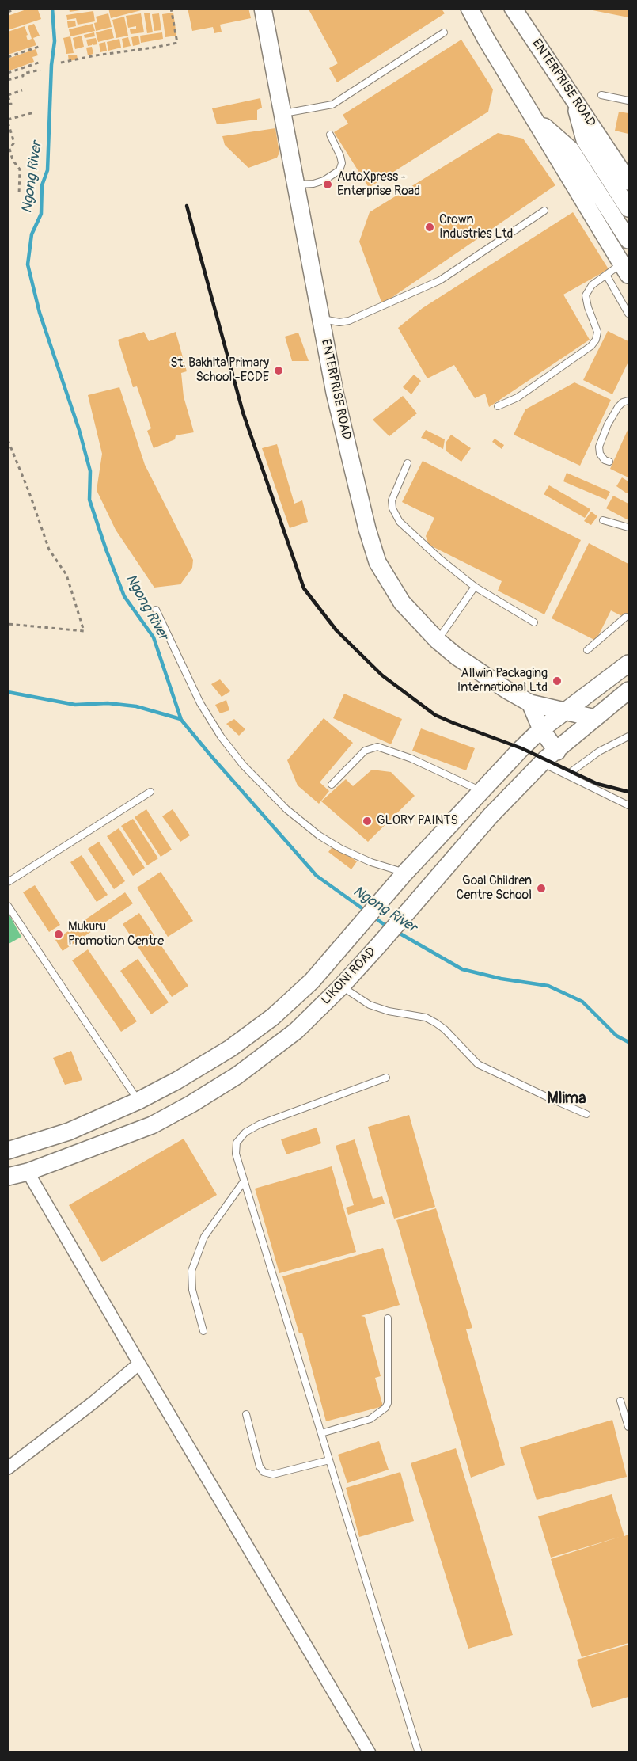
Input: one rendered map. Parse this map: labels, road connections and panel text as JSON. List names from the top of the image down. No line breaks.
{"streets":{"main road":["ENTERPRISE ROAD","LIKONI ROAD"]},"crossings":[["ENTERPRISE ROAD","LIKONI ROAD"]],"districts":["Mlima"],"water":["Ngong River"],"places":["AutoXpress - Enterprise Road","Crown Industries Ltd","St. Bakhita Primary School -ECDE","Allwin Packaging International Ltd","GLORY PAINTS","Goal Children Centre School","Mukuru Promotion Centre"]}
